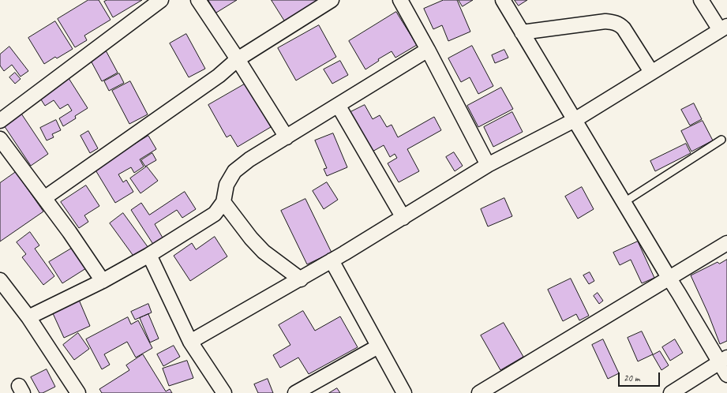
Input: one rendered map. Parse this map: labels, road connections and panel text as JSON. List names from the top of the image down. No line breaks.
{"scale_bar":"20 m"}
